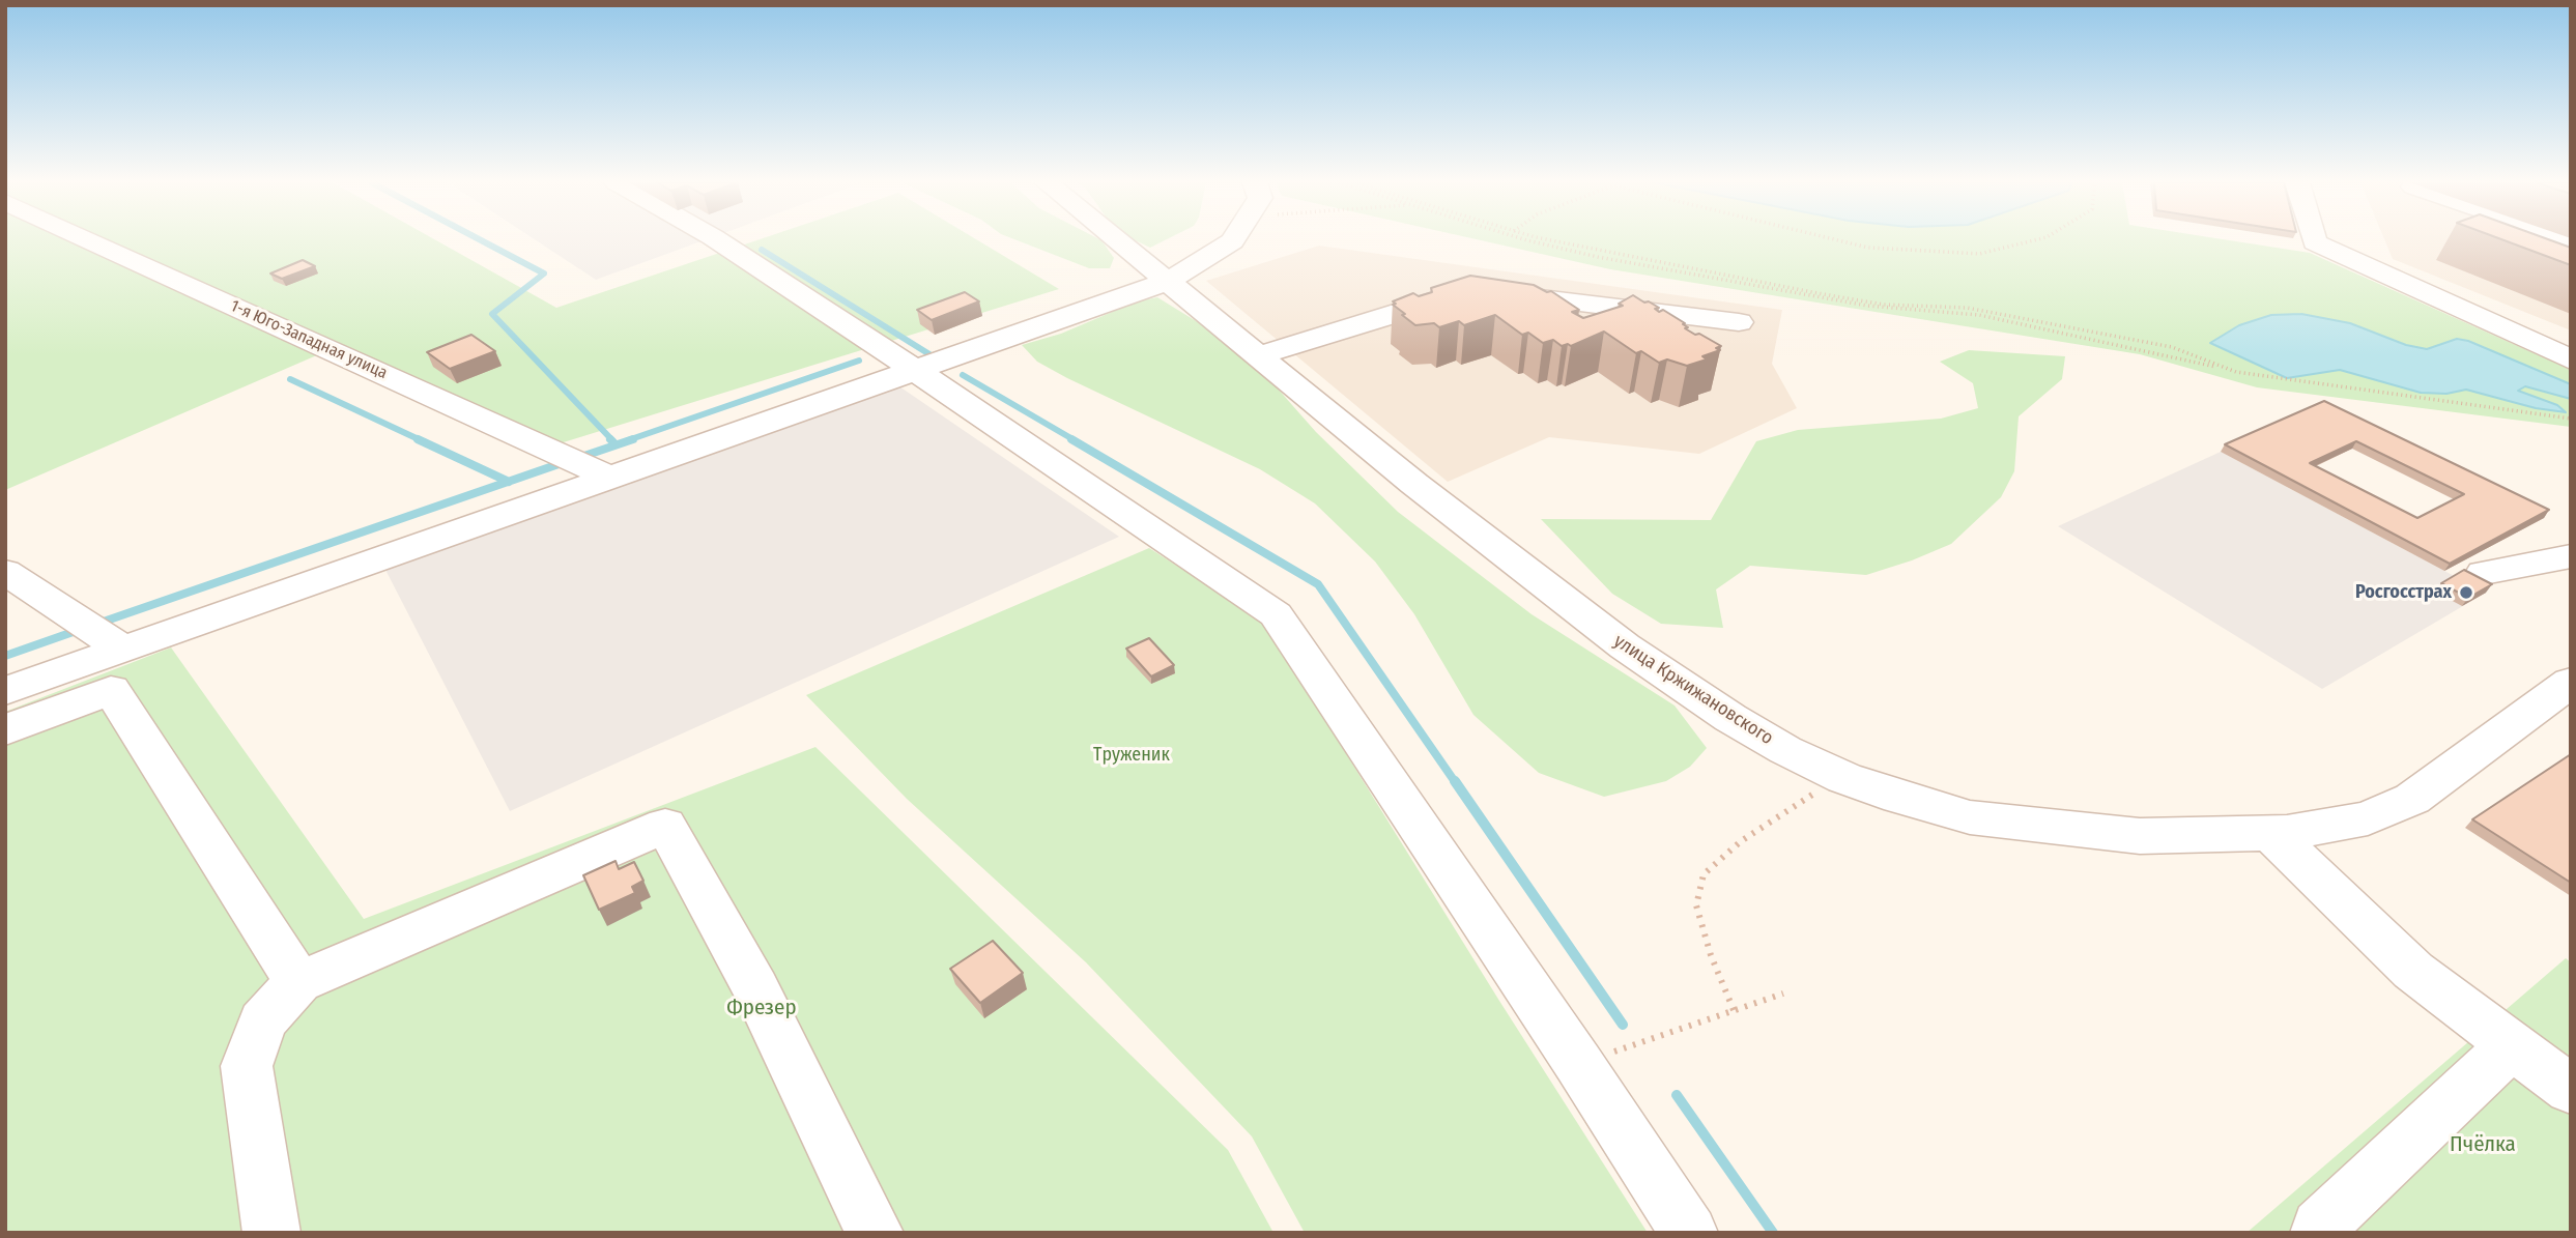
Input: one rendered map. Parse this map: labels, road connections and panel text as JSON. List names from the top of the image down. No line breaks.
{"streets":{"street":["1-я Юго-Западная улица","улица Кржижановского"]},"parks":["Труженик","Фрезер","Пчёлка"],"places":["Росгосстрах"]}
